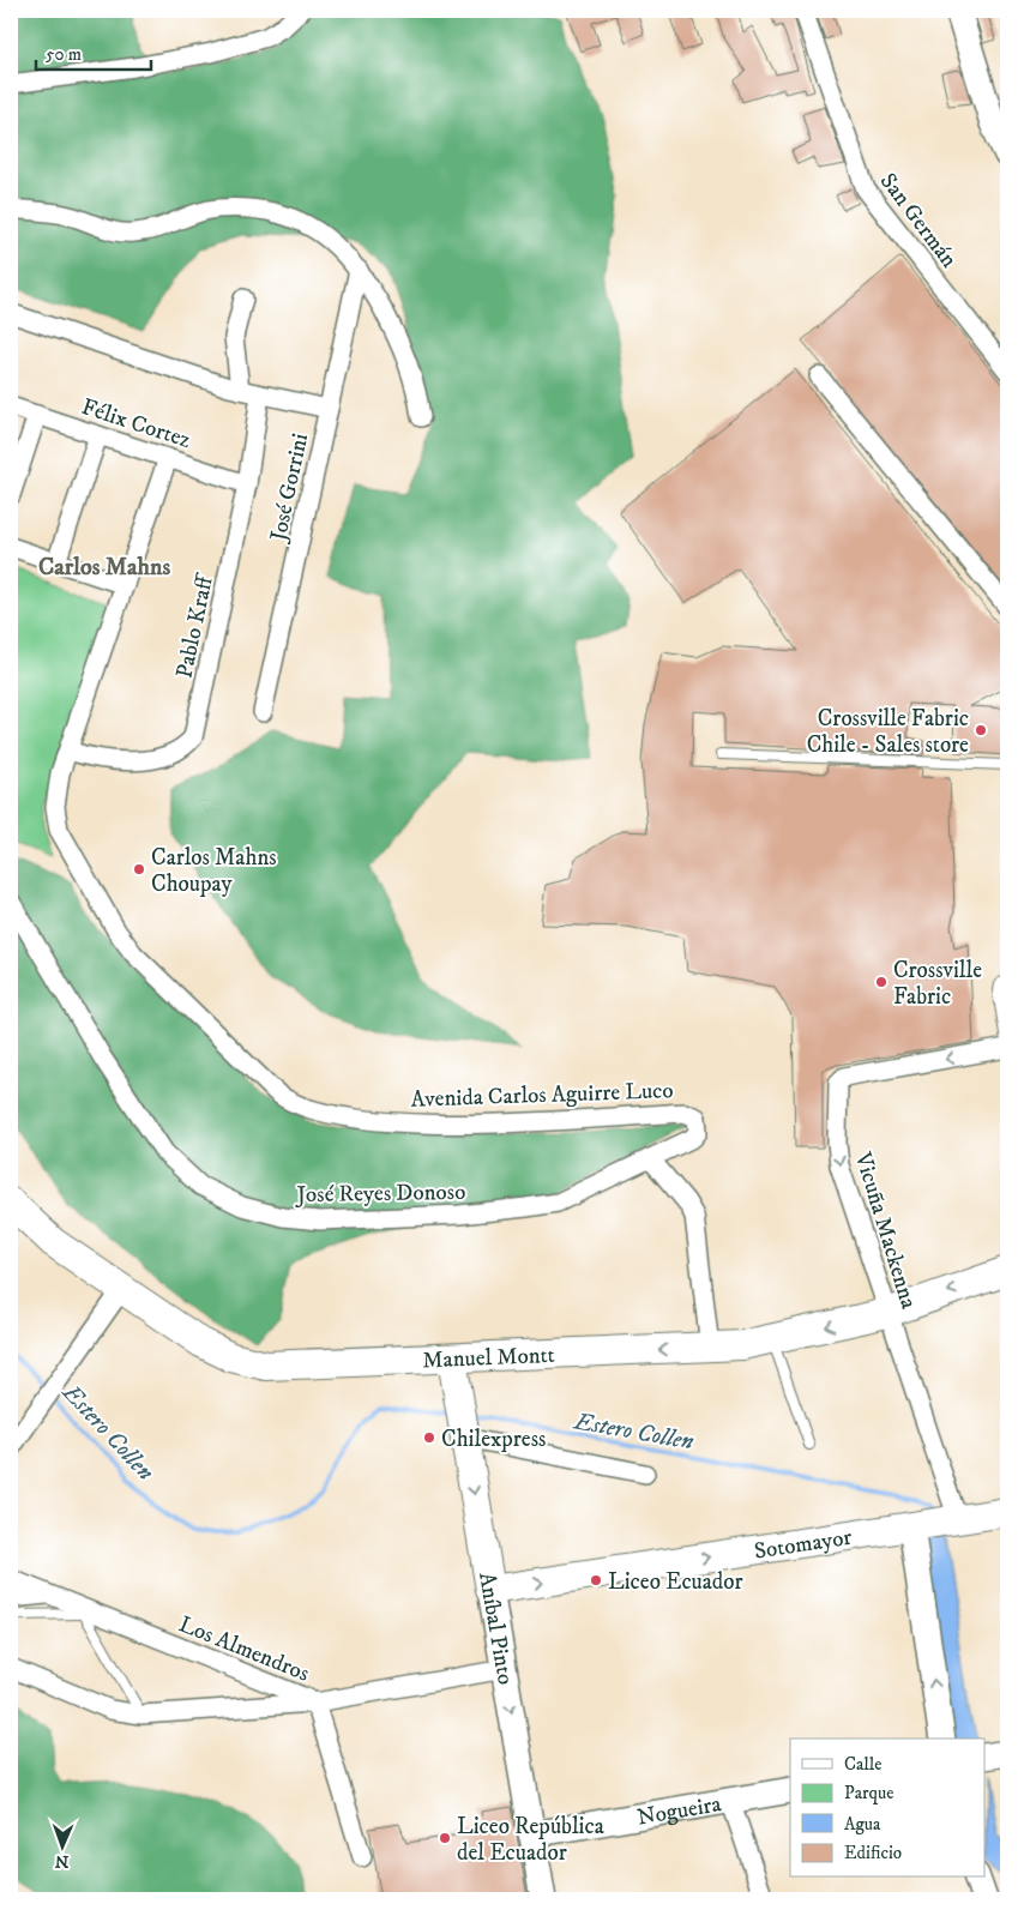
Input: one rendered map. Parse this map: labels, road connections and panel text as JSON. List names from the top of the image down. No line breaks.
{"streets":{"main road":["Manuel Montt","Sotomayor","Aníbal Pinto"],"street":["San Germán","Félix Cortez","José Gorrini","Pablo Kraff","Avenida Carlos Aguirre Luco","José Reyes Donoso","Vicuña Mackenna","Los Almendros","Nogueira"]},"crossings":[["Félix Cortez","Pablo Kraff"],["Félix Cortez","Avenida Carlos Aguirre Luco"],["Pablo Kraff","Avenida Carlos Aguirre Luco"],["Avenida Carlos Aguirre Luco","José Reyes Donoso"],["Vicuña Mackenna","Manuel Montt"],["Vicuña Mackenna","Sotomayor"],["Manuel Montt","Aníbal Pinto"],["Sotomayor","Aníbal Pinto"],["Aníbal Pinto","Los Almendros"],["Aníbal Pinto","Nogueira"]],"one_way":["Manuel Montt","Sotomayor","Aníbal Pinto"],"districts":["Carlos Mahns"],"water":["Estero Collen"],"places":["Crossville Fabric Chile - Sales store","Carlos Mahns Choupay","Crossville Fabric","Chilexpress","Liceo Ecuador","Liceo República del Ecuador"],"legend":["Calle","Parque","Agua","Edificio"],"scale_bar":"50 m","north":"bottom"}
